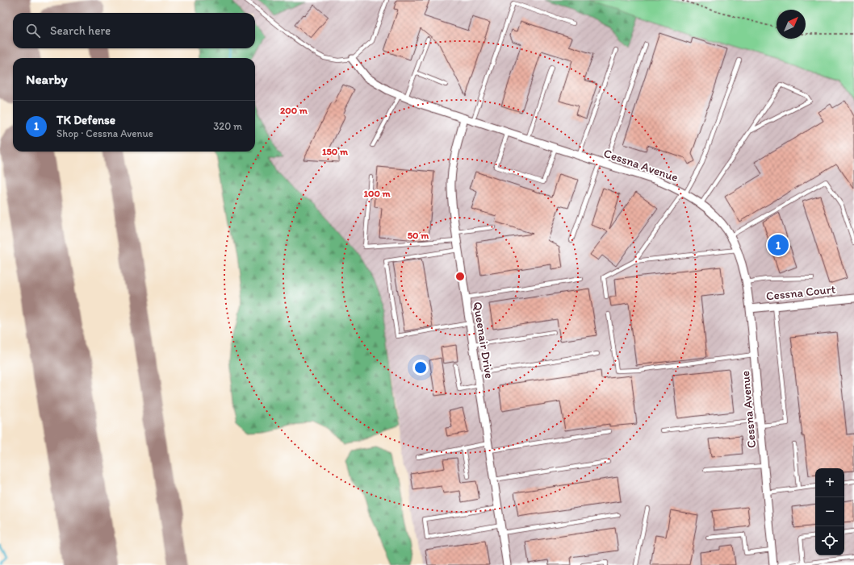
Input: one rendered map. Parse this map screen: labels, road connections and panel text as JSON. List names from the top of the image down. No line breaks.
{"streets":{"street":["Cessna Avenue","Cessna Court","Queenair Drive"]},"crossings":[["Cessna Avenue","Cessna Court"],["Cessna Avenue","Queenair Drive"]],"north":"top right","page":{"search":"Search here","heading":"Nearby","list":[{"mark":"1","name":"TK Defense","note":"Shop · Cessna Avenue","value":"320 m"}],"pins":"1","map_buttons":["+","−"]},"rings":["200 m","150 m","100 m","50 m"]}
